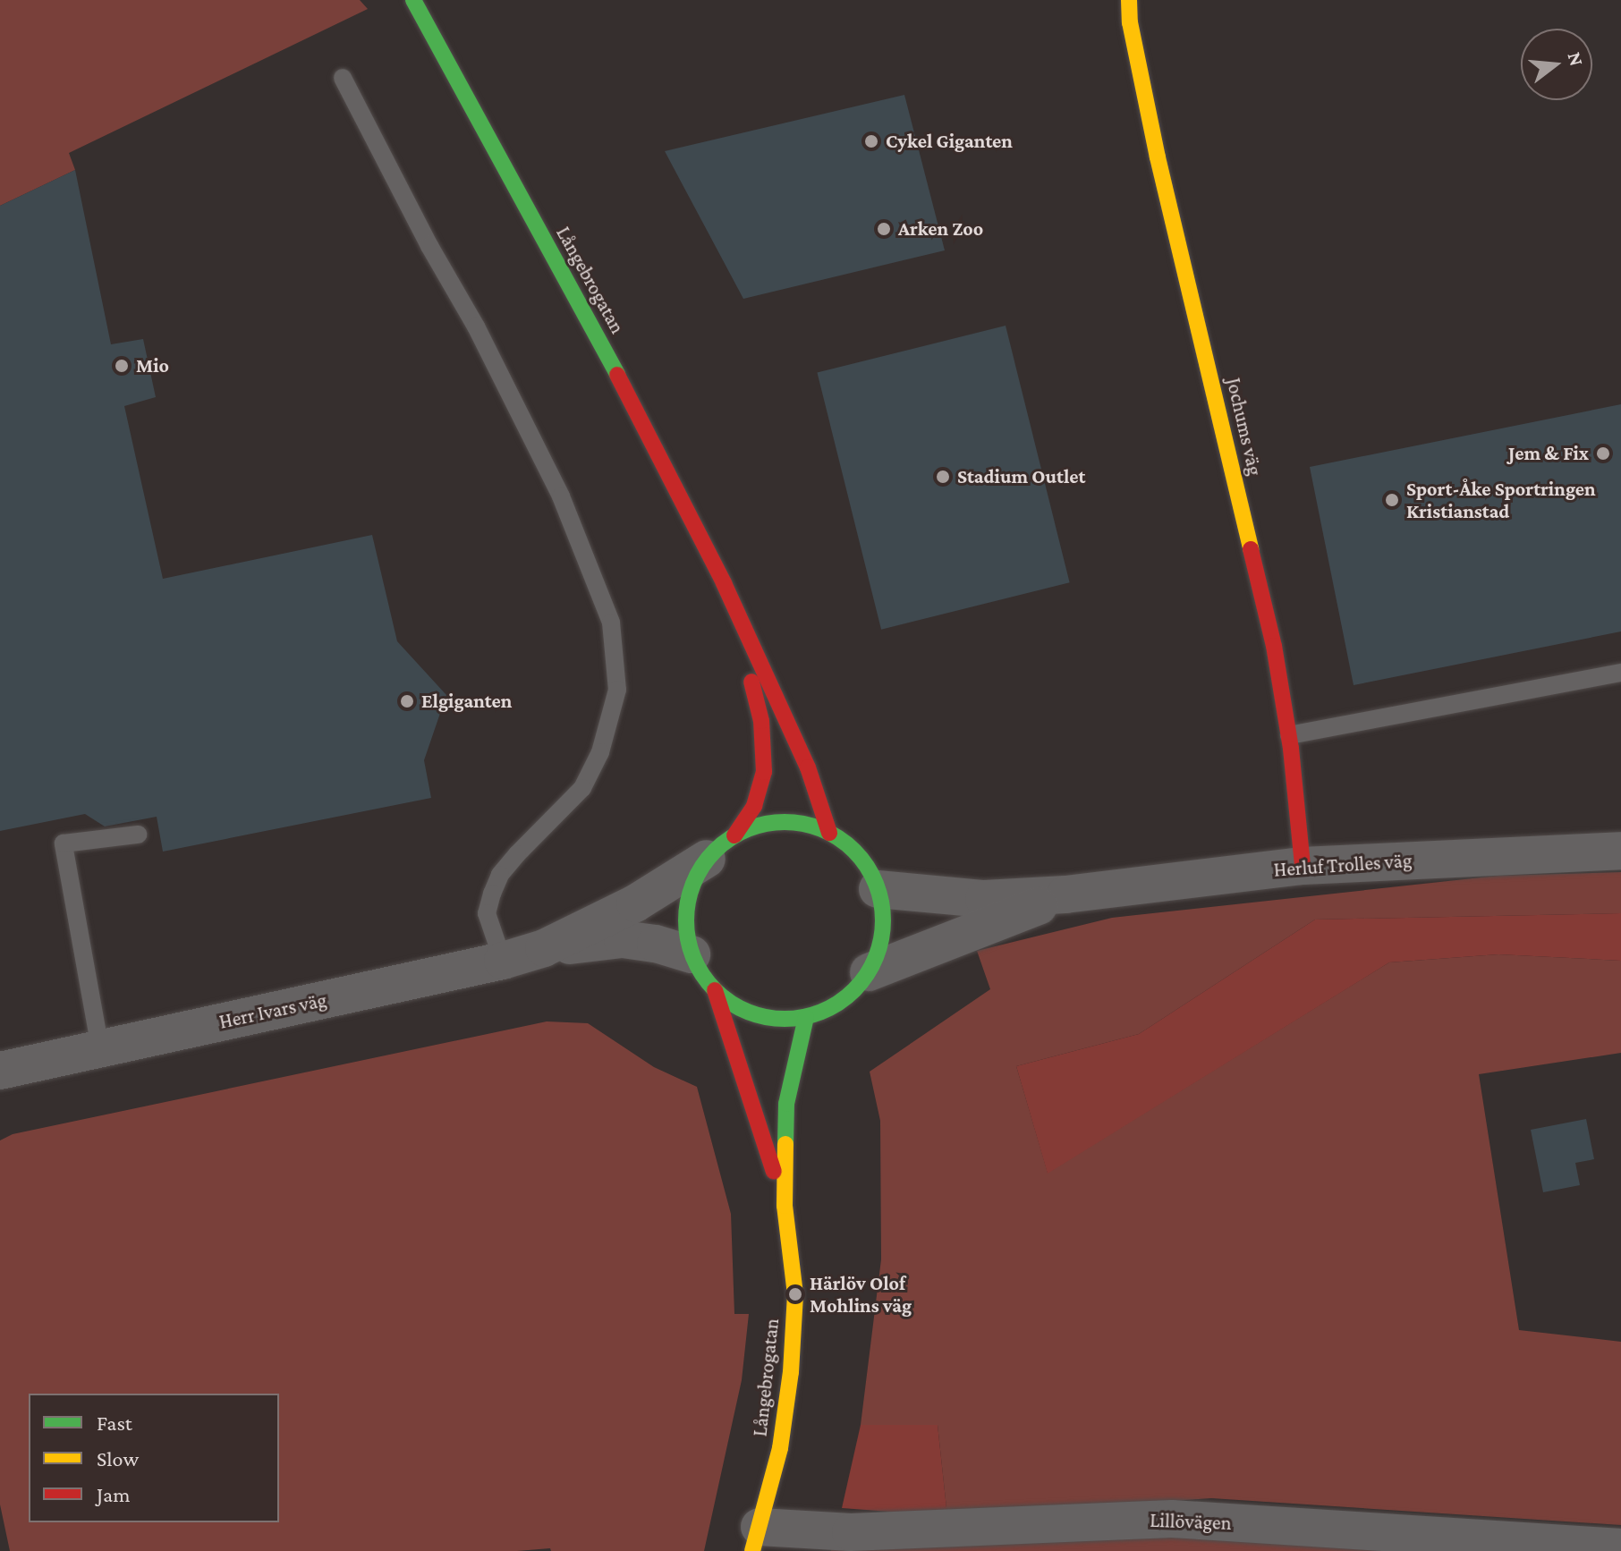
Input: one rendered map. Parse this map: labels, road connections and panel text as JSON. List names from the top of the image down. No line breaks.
{"streets":{"main road":["Långebrogatan","Jochums väg"],"street":["Herluf Trolles väg","Herr Ivars väg","Lillövägen"]},"crossings":[["Långebrogatan","Herluf Trolles väg"],["Långebrogatan","Herr Ivars väg"],["Långebrogatan","Lillövägen"],["Jochums väg","Herluf Trolles väg"],["Herluf Trolles väg","Herr Ivars väg"]],"places":["Cykel Giganten","Arken Zoo","Mio","Jem & Fix","Stadium Outlet","Sport-Åke Sportringen Kristianstad","Elgiganten","Härlöv Olof Mohlins väg"],"legend":["Fast","Slow","Jam"],"north":"right"}
